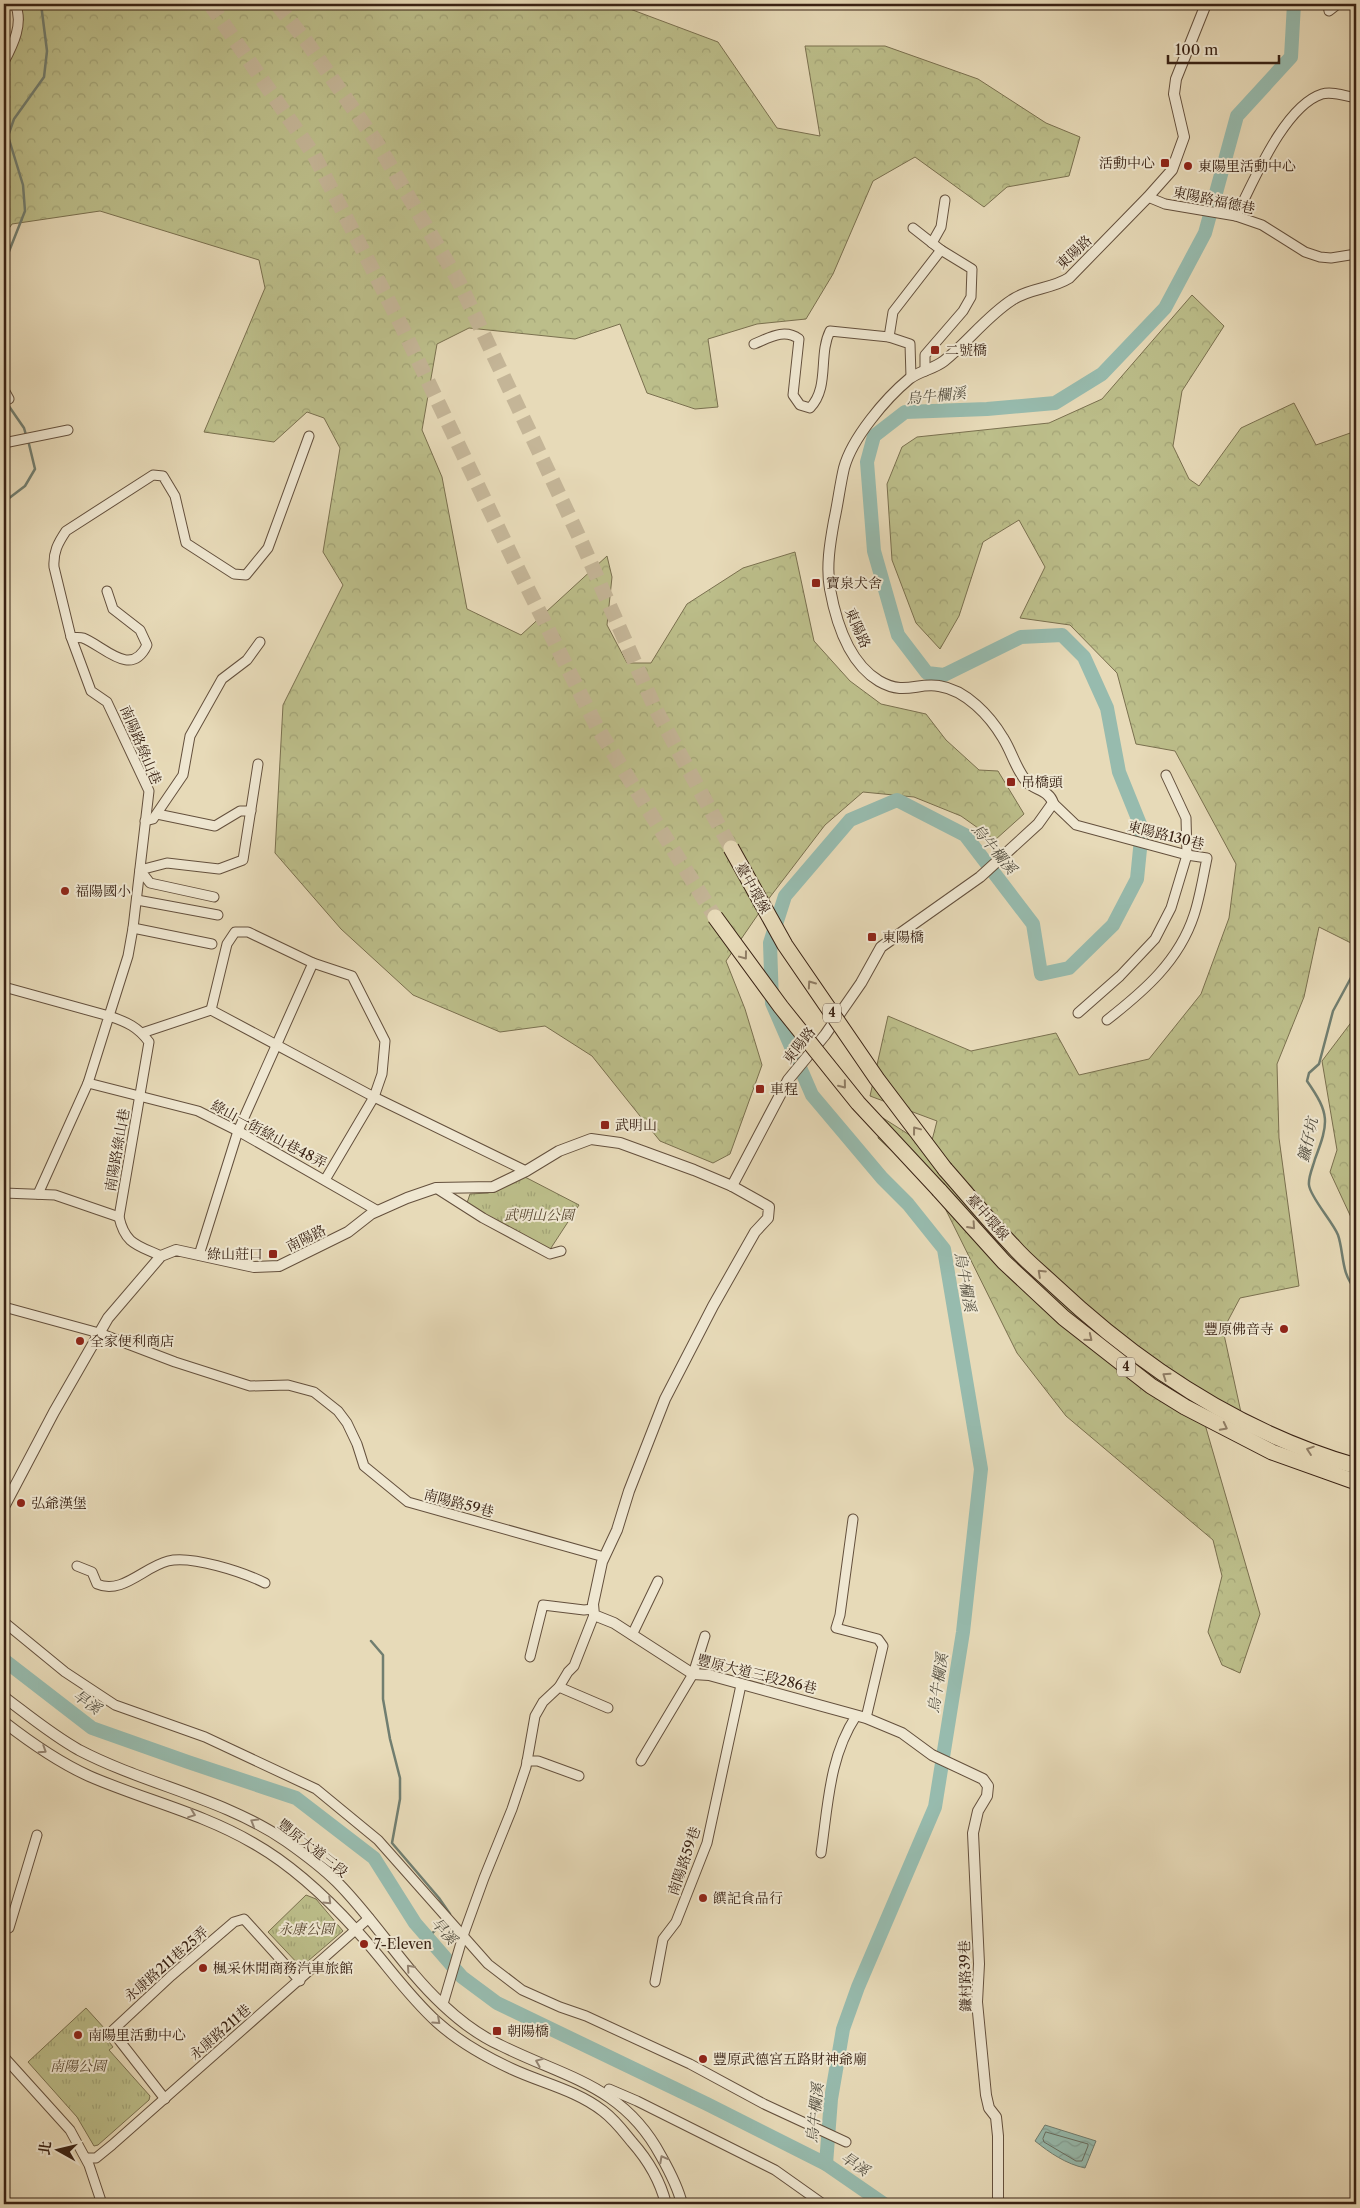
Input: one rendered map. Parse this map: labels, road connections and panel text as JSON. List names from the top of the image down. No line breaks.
{"streets":{"highway":["臺中環線","4"],"street":["東陽路福德巷","東陽路","南陽路綠山巷","東陽路130巷","綠山一街綠山巷48弄","南陽路","南陽路59巷","豐原大道三段286巷","豐原大道三段","永康路211巷25弄","鎌村路39巷","永康路211巷"]},"crossings":[["東陽路福德巷","東陽路"],["東陽路","東陽路130巷"],["東陽路","南陽路"],["南陽路綠山巷","綠山一街綠山巷48弄"],["綠山一街綠山巷48弄","南陽路"],["南陽路","南陽路59巷"],["南陽路59巷","豐原大道三段286巷"],["豐原大道三段286巷","鎌村路39巷"],["豐原大道三段","永康路211巷"],["永康路211巷25弄","永康路211巷"]],"water":["烏牛欄溪","鐮仔坑","旱溪"],"parks":["武明山公園","永康公園","南陽公園"],"places":{"transit":["活動中心","二號橋","寶泉犬舍","吊橋頭","東陽橋","車程","武明山","綠山莊口","朝陽橋"],"other":["東陽里活動中心","福陽國小","豐原佛音寺","全家便利商店","弘爺漢堡","饌記食品行","7-Eleven","楓采休閒商務汽車旅館","南陽里活動中心","豐原武德宮五路財神爺廟"]},"scale_bar":"100 m","north":"left"}
